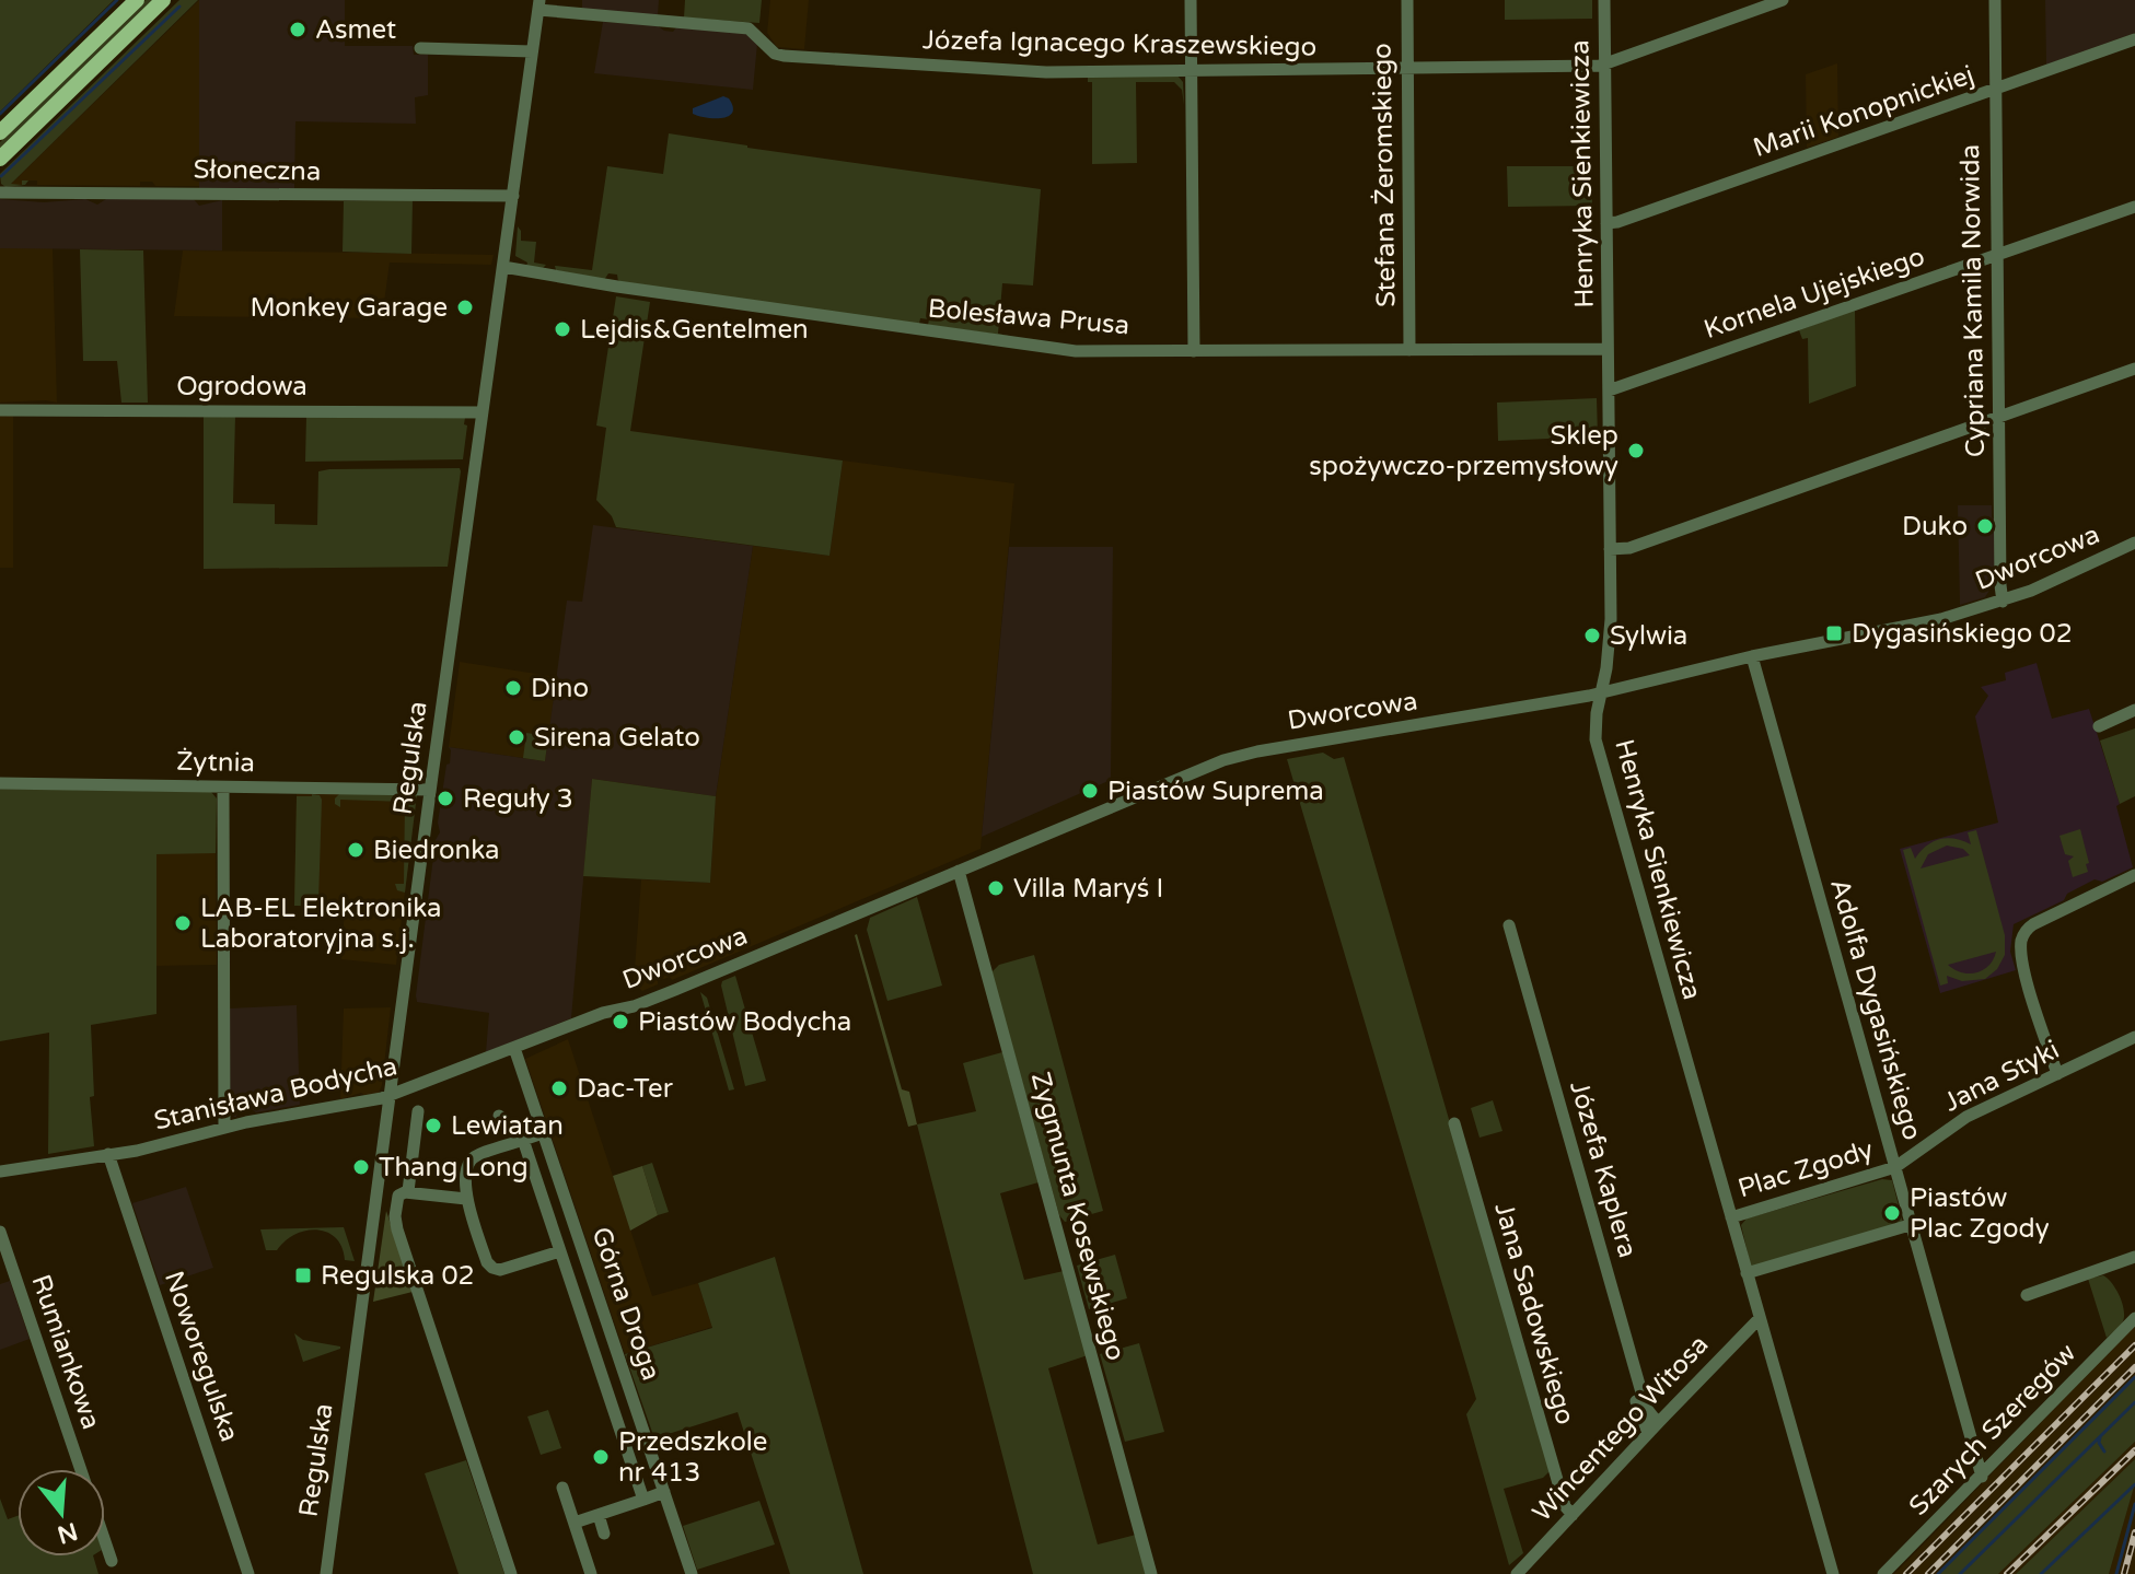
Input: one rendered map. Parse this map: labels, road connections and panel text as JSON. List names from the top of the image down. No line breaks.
{"streets":{"street":["Józefa Ignacego Kraszewskiego","Marii Konopnickiej","Słoneczna","Henryka Sienkiewicza","Stefana Żeromskiego","Kornela Ujejskiego","Cypriana Kamila Norwida","Bolesława Prusa","Ogrodowa","Dworcowa","Regulska","Żytnia","Adolfa Dygasińskiego","Jana Styki","Stanisława Bodycha","Józefa Kaplera","Plac Zgody","Zygmunta Kosewskiego","Górna Droga","Jana Sadowskiego","Rumiankowa","Noworegulska","Wincentego Witosa","Szarych Szeregów"]},"crossings":[["Józefa Ignacego Kraszewskiego","Henryka Sienkiewicza"],["Józefa Ignacego Kraszewskiego","Stefana Żeromskiego"],["Józefa Ignacego Kraszewskiego","Regulska"],["Marii Konopnickiej","Henryka Sienkiewicza"],["Marii Konopnickiej","Cypriana Kamila Norwida"],["Słoneczna","Regulska"],["Henryka Sienkiewicza","Kornela Ujejskiego"],["Henryka Sienkiewicza","Bolesława Prusa"],["Henryka Sienkiewicza","Dworcowa"],["Henryka Sienkiewicza","Plac Zgody"],["Henryka Sienkiewicza","Wincentego Witosa"],["Stefana Żeromskiego","Bolesława Prusa"],["Kornela Ujejskiego","Cypriana Kamila Norwida"],["Cypriana Kamila Norwida","Dworcowa"],["Bolesława Prusa","Regulska"],["Ogrodowa","Regulska"],["Dworcowa","Adolfa Dygasińskiego"],["Dworcowa","Stanisława Bodycha"],["Dworcowa","Zygmunta Kosewskiego"],["Regulska","Żytnia"],["Regulska","Stanisława Bodycha"],["Adolfa Dygasińskiego","Jana Styki"],["Adolfa Dygasińskiego","Plac Zgody"],["Adolfa Dygasińskiego","Szarych Szeregów"],["Jana Styki","Plac Zgody"],["Stanisława Bodycha","Górna Droga"],["Stanisława Bodycha","Noworegulska"],["Józefa Kaplera","Wincentego Witosa"],["Jana Sadowskiego","Wincentego Witosa"]],"places":{"other":["Asmet","Monkey Garage","Lejdis&Gentelmen","Sklep spożywczo-przemysłowy","Duko","Sylwia","Dino","Sirena Gelato","Piastów Suprema","Reguły 3","Biedronka","Villa Maryś I","LAB-EL Elektronika Laboratoryjna s.j.","Piastów Bodycha","Dac-Ter","Lewiatan","Thang Long","Piastów Plac Zgody","Przedszkole nr 413"],"transit":["Dygasińskiego 02","Regulska 02"]},"north":"bottom"}
